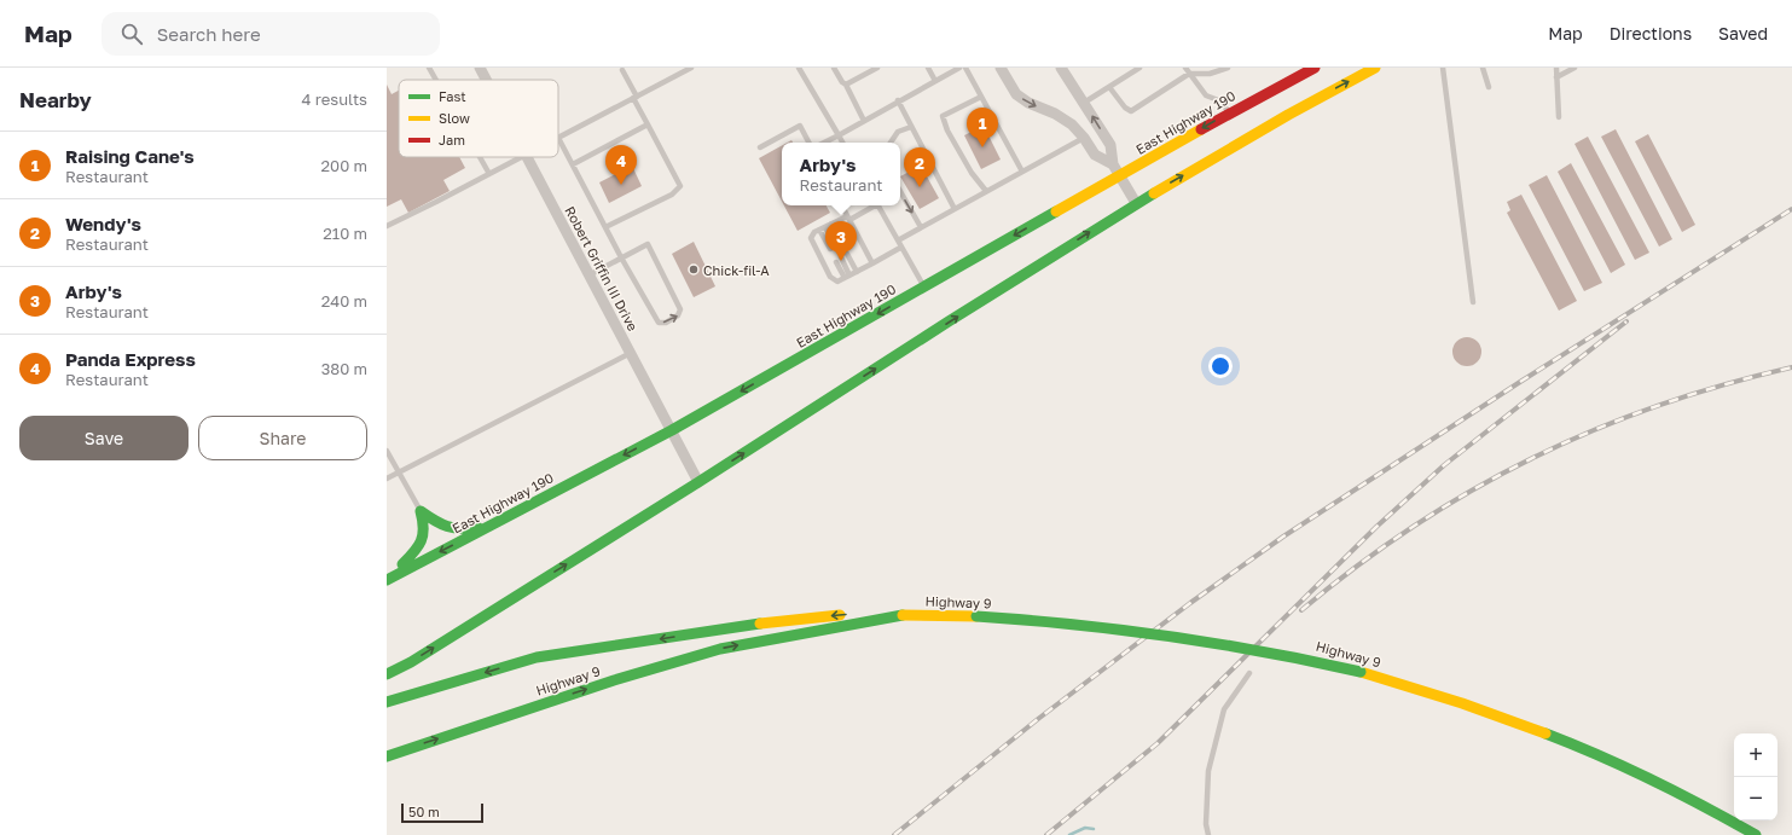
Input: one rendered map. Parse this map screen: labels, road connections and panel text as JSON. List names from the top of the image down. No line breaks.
{"streets":{"main road":["East Highway 190","Highway 9"],"street":["Robert Griffin III Drive"]},"crossings":[["East Highway 190","Robert Griffin III Drive"]],"places":["Chick-fil-A"],"legend":["Fast","Slow","Jam"],"scale_bar":"50 m","page":{"header":"Map","search":"Search here","nav":["Map","Directions","Saved"],"heading":["Nearby","4 results"],"pins":["1","4","2","3"],"list":[{"mark":"1","name":"Raising Cane's","note":"Restaurant","value":"200 m"},{"mark":"2","name":"Wendy's","note":"Restaurant","value":"210 m"},{"mark":"3","name":"Arby's","note":"Restaurant","value":"240 m"},{"mark":"4","name":"Panda Express","note":"Restaurant","value":"380 m"}],"popup":["Arby's","Restaurant"],"buttons":["Save","Share"],"map_buttons":["+","−"],"scale":"50 m"}}
